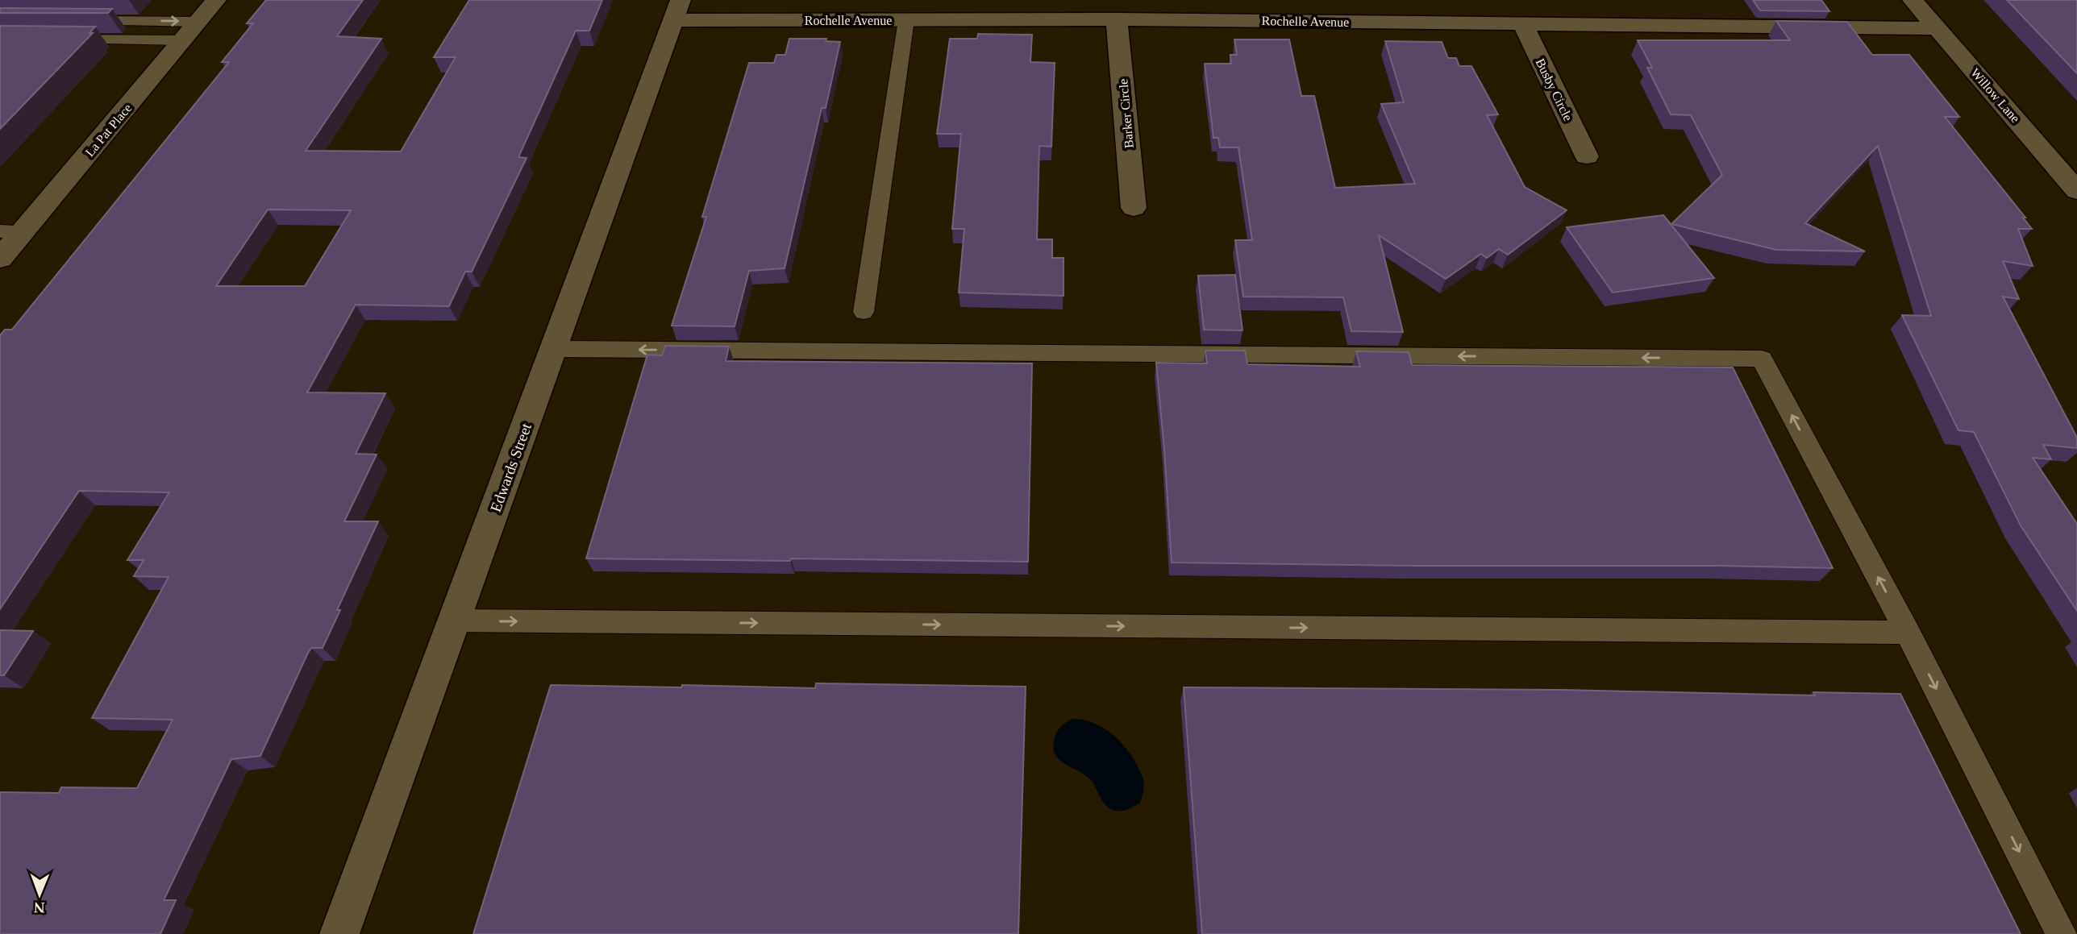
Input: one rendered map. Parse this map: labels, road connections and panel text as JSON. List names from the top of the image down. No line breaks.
{"streets":{"street":["Rochelle Avenue","Busby Circle","Willow Lane","Barker Circle","La Pat Place","Edwards Street"]},"crossings":[["Rochelle Avenue","Busby Circle"],["Rochelle Avenue","Willow Lane"],["Rochelle Avenue","Barker Circle"],["Rochelle Avenue","Edwards Street"]],"north":"bottom"}
